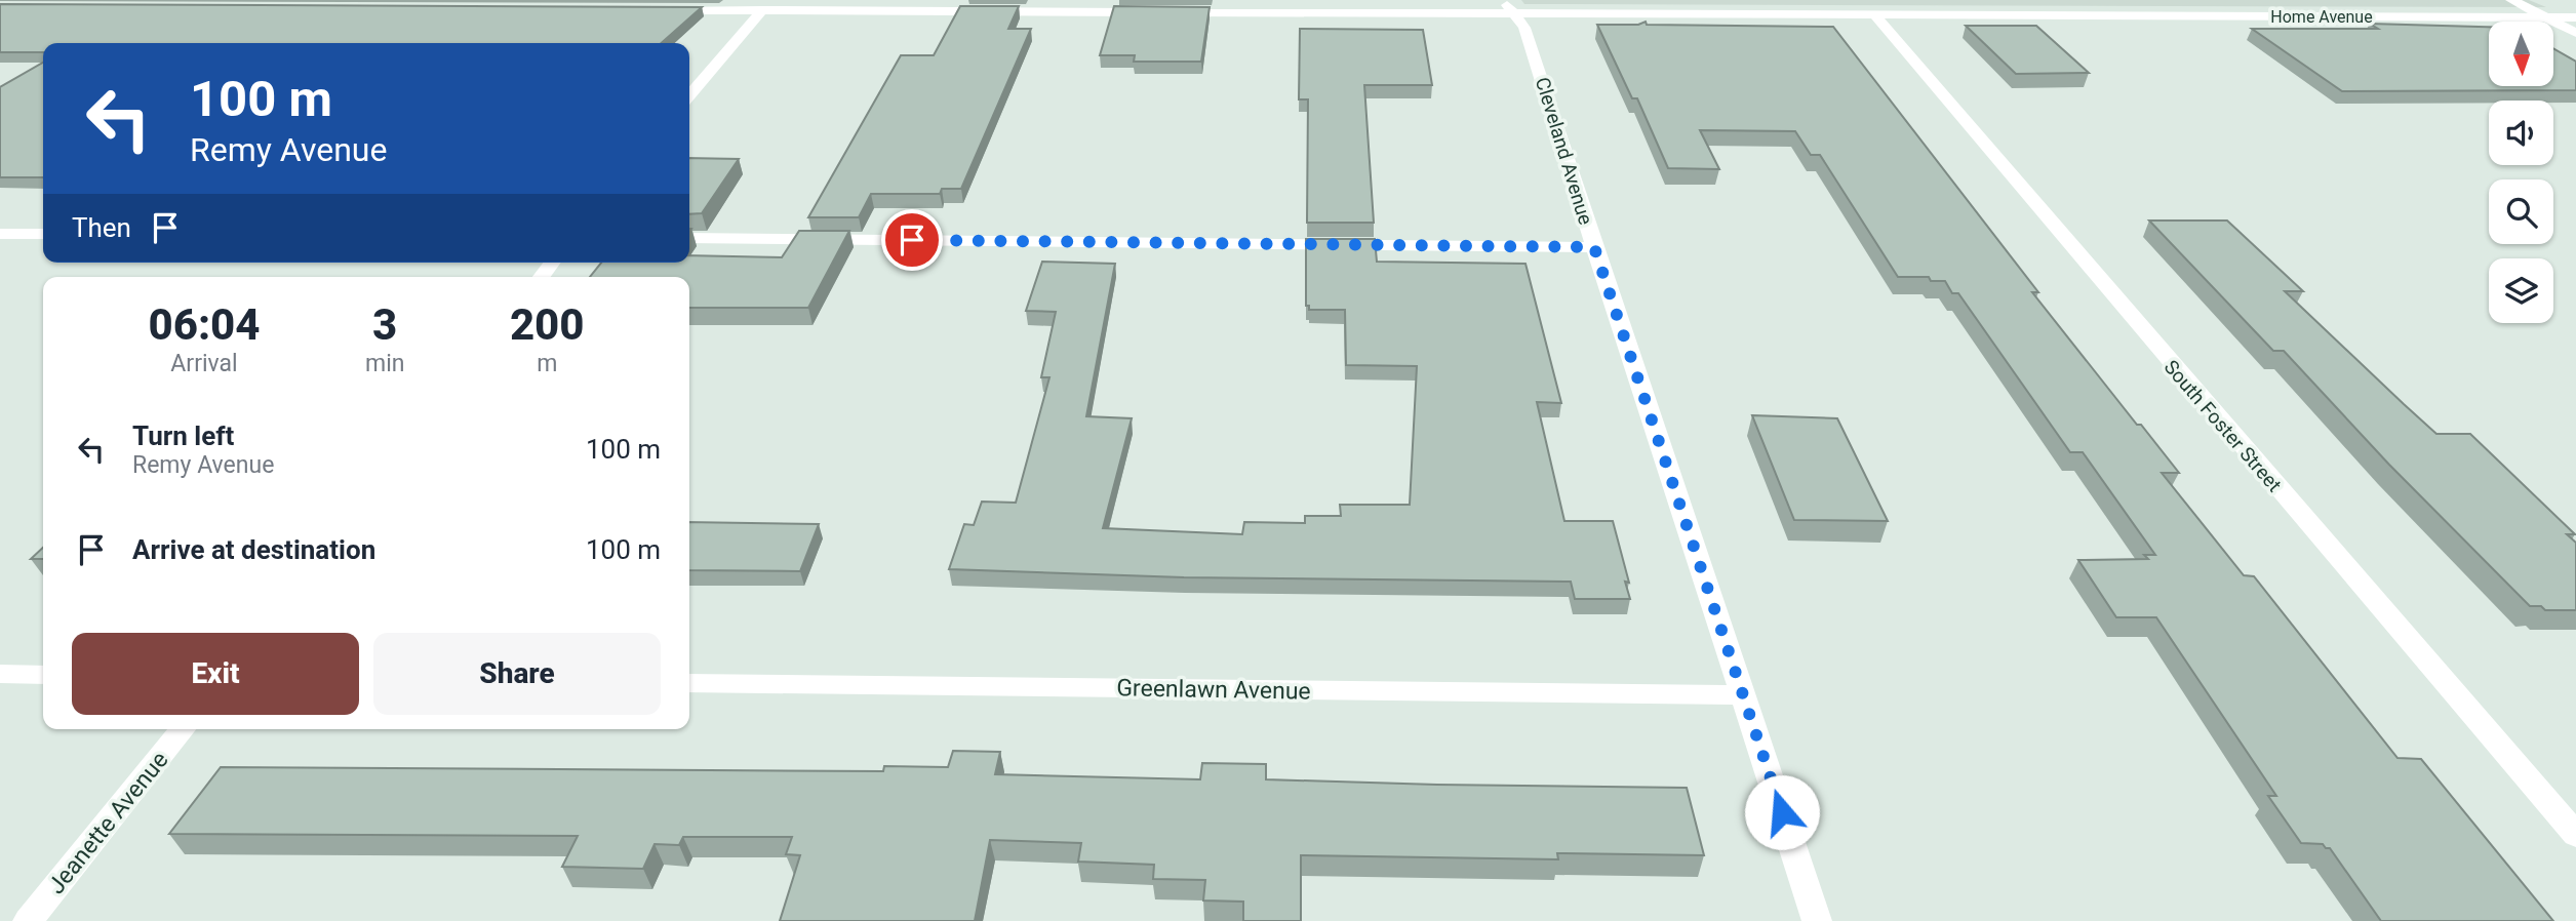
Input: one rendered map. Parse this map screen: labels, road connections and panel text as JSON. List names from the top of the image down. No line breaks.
{"streets":{"street":["Home Avenue","Cleveland Avenue","South Foster Street","Greenlawn Avenue","Jeanette Avenue"]},"crossings":[["Home Avenue","Cleveland Avenue"],["Home Avenue","South Foster Street"],["Cleveland Avenue","Greenlawn Avenue"]],"north":"bottom","page":{"turn":["100 m","Remy Avenue"],"then":"Then","eta":["06:04","Arrival","3","min","200","m"],"list":[{"name":"Turn left","note":"Remy Avenue","value":"100 m"},{"name":"Arrive at destination","value":"100 m"}],"buttons":["Exit","Share"]}}
